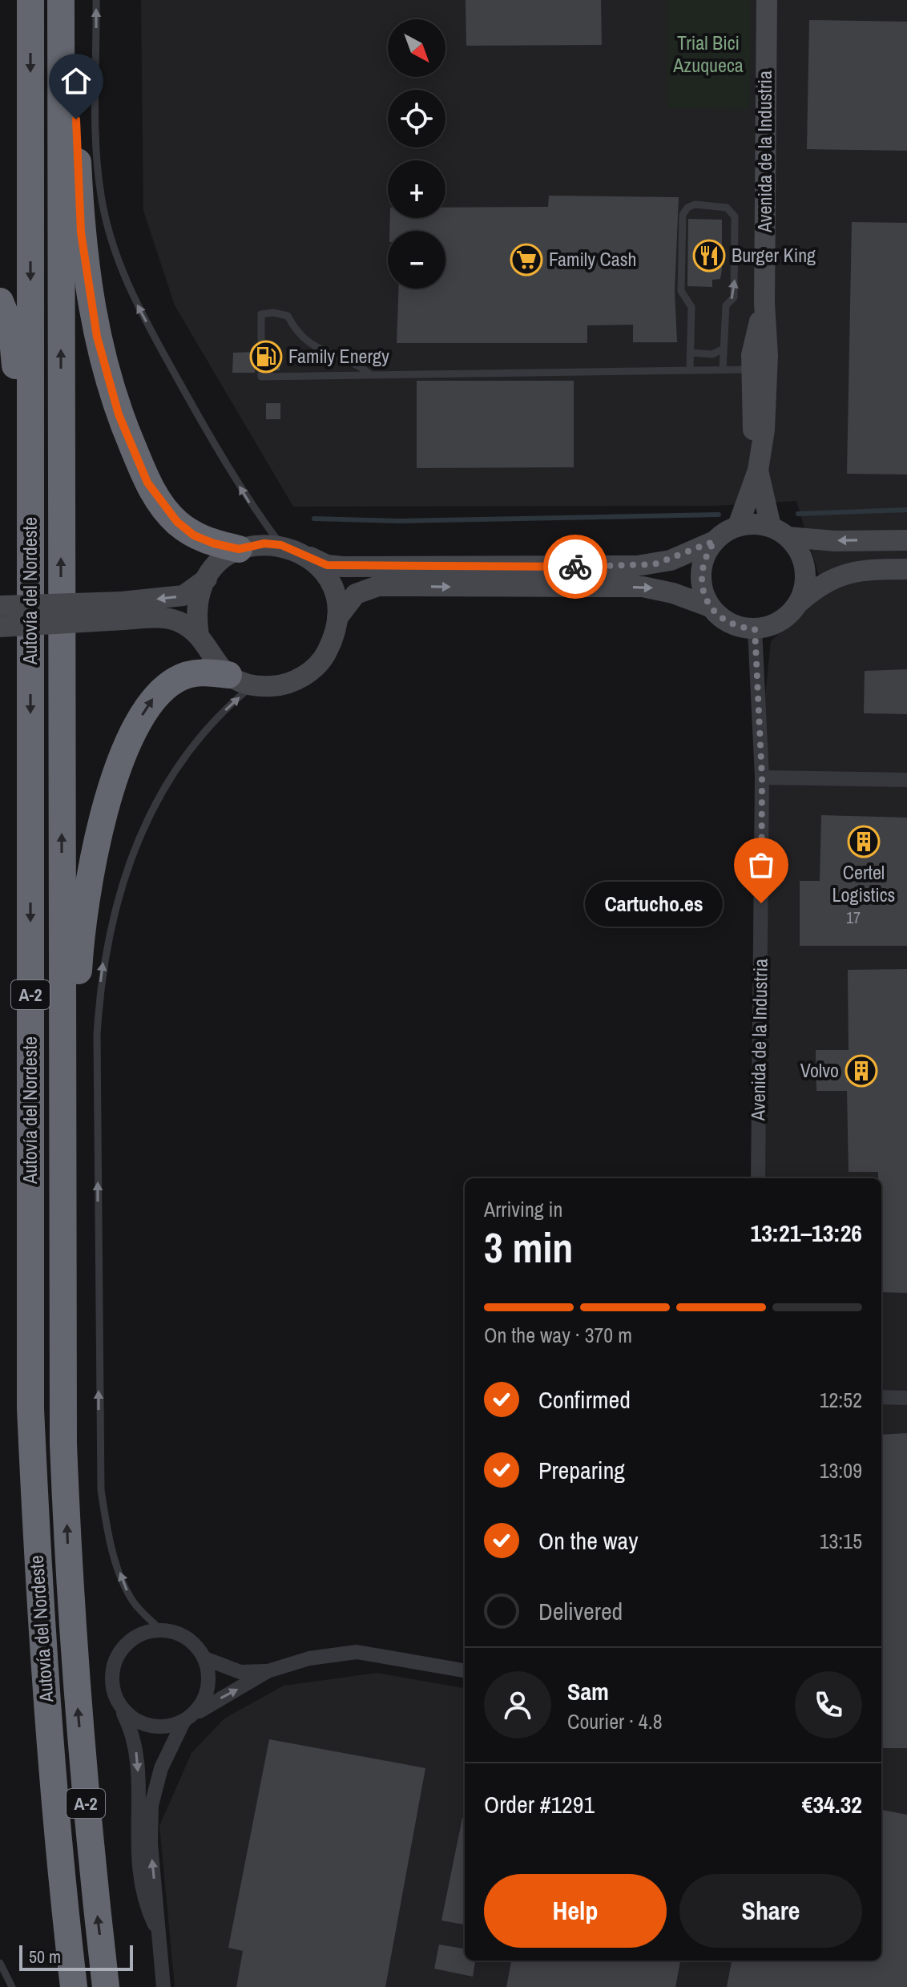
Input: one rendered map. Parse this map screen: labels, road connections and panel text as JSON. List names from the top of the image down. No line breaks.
{"streets":{"highway":["Autovía del Nordeste","A-2"],"main road":["Avenida de la Industria"]},"parks":["Trial Bici Azuqueca"],"places":{"restaurant":["Burger King"],"supermarket":["Family Cash"],"fuel station":["Family Energy"],"building":["Certel Logistics","Volvo"],"other":["Cartucho.es"]},"house_numbers":["17"],"scale_bar":"50 m","north":"bottom right","page":{"map_buttons":["+","−"],"bubble":"Cartucho.es","heading":["3 min","Arriving in","13:21–13:26"],"panel":["Sam","Courier · 4.8","Order #1291","€34.32"],"bar":"On the way · 370 m","list":[["Confirmed","12:52"],["Preparing","13:09"],["On the way","13:15"],"Delivered"],"buttons":["Help","Share"],"scale":"50 m"}}
